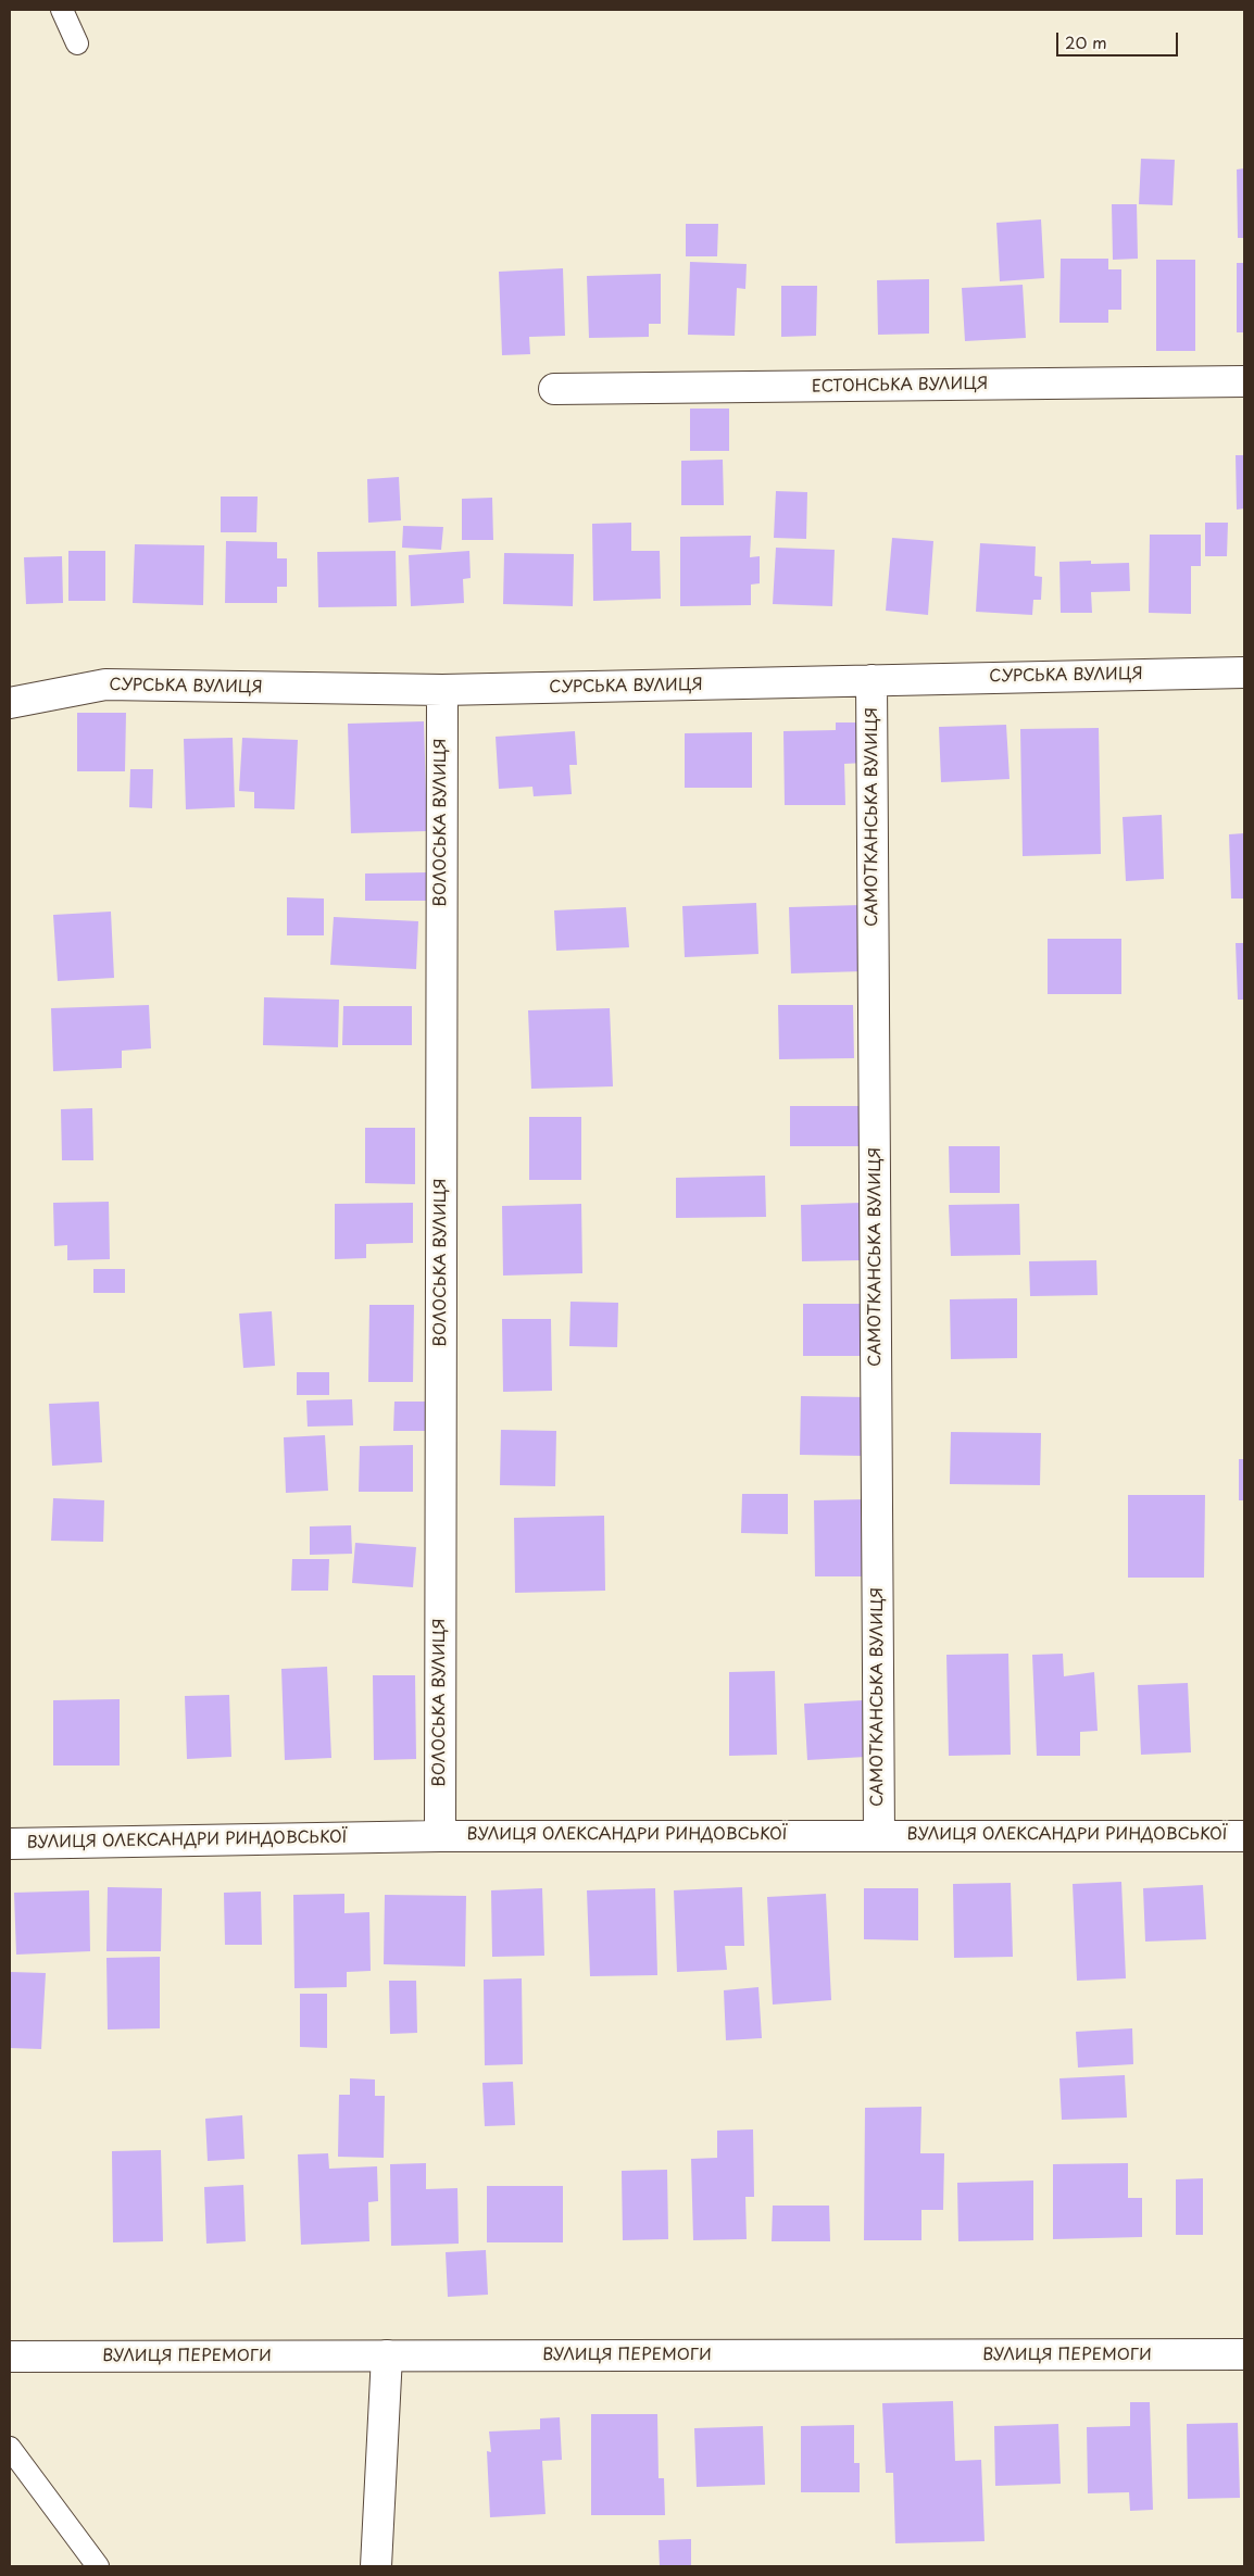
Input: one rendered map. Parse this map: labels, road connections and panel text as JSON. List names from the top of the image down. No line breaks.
{"streets":{"street":["ЕСТОНСЬКА ВУЛИЦЯ","СУРСЬКА ВУЛИЦЯ","САМОТКАНСЬКА ВУЛИЦЯ","ВОЛОСЬКА ВУЛИЦЯ","ВУЛИЦЯ ОЛЕКСАНДРИ РИНДОВСЬКОЇ","ВУЛИЦЯ ПЕРЕМОГИ"]},"crossings":[["СУРСЬКА ВУЛИЦЯ","САМОТКАНСЬКА ВУЛИЦЯ"],["СУРСЬКА ВУЛИЦЯ","ВОЛОСЬКА ВУЛИЦЯ"],["САМОТКАНСЬКА ВУЛИЦЯ","ВУЛИЦЯ ОЛЕКСАНДРИ РИНДОВСЬКОЇ"],["ВОЛОСЬКА ВУЛИЦЯ","ВУЛИЦЯ ОЛЕКСАНДРИ РИНДОВСЬКОЇ"]],"scale_bar":"20 m"}
